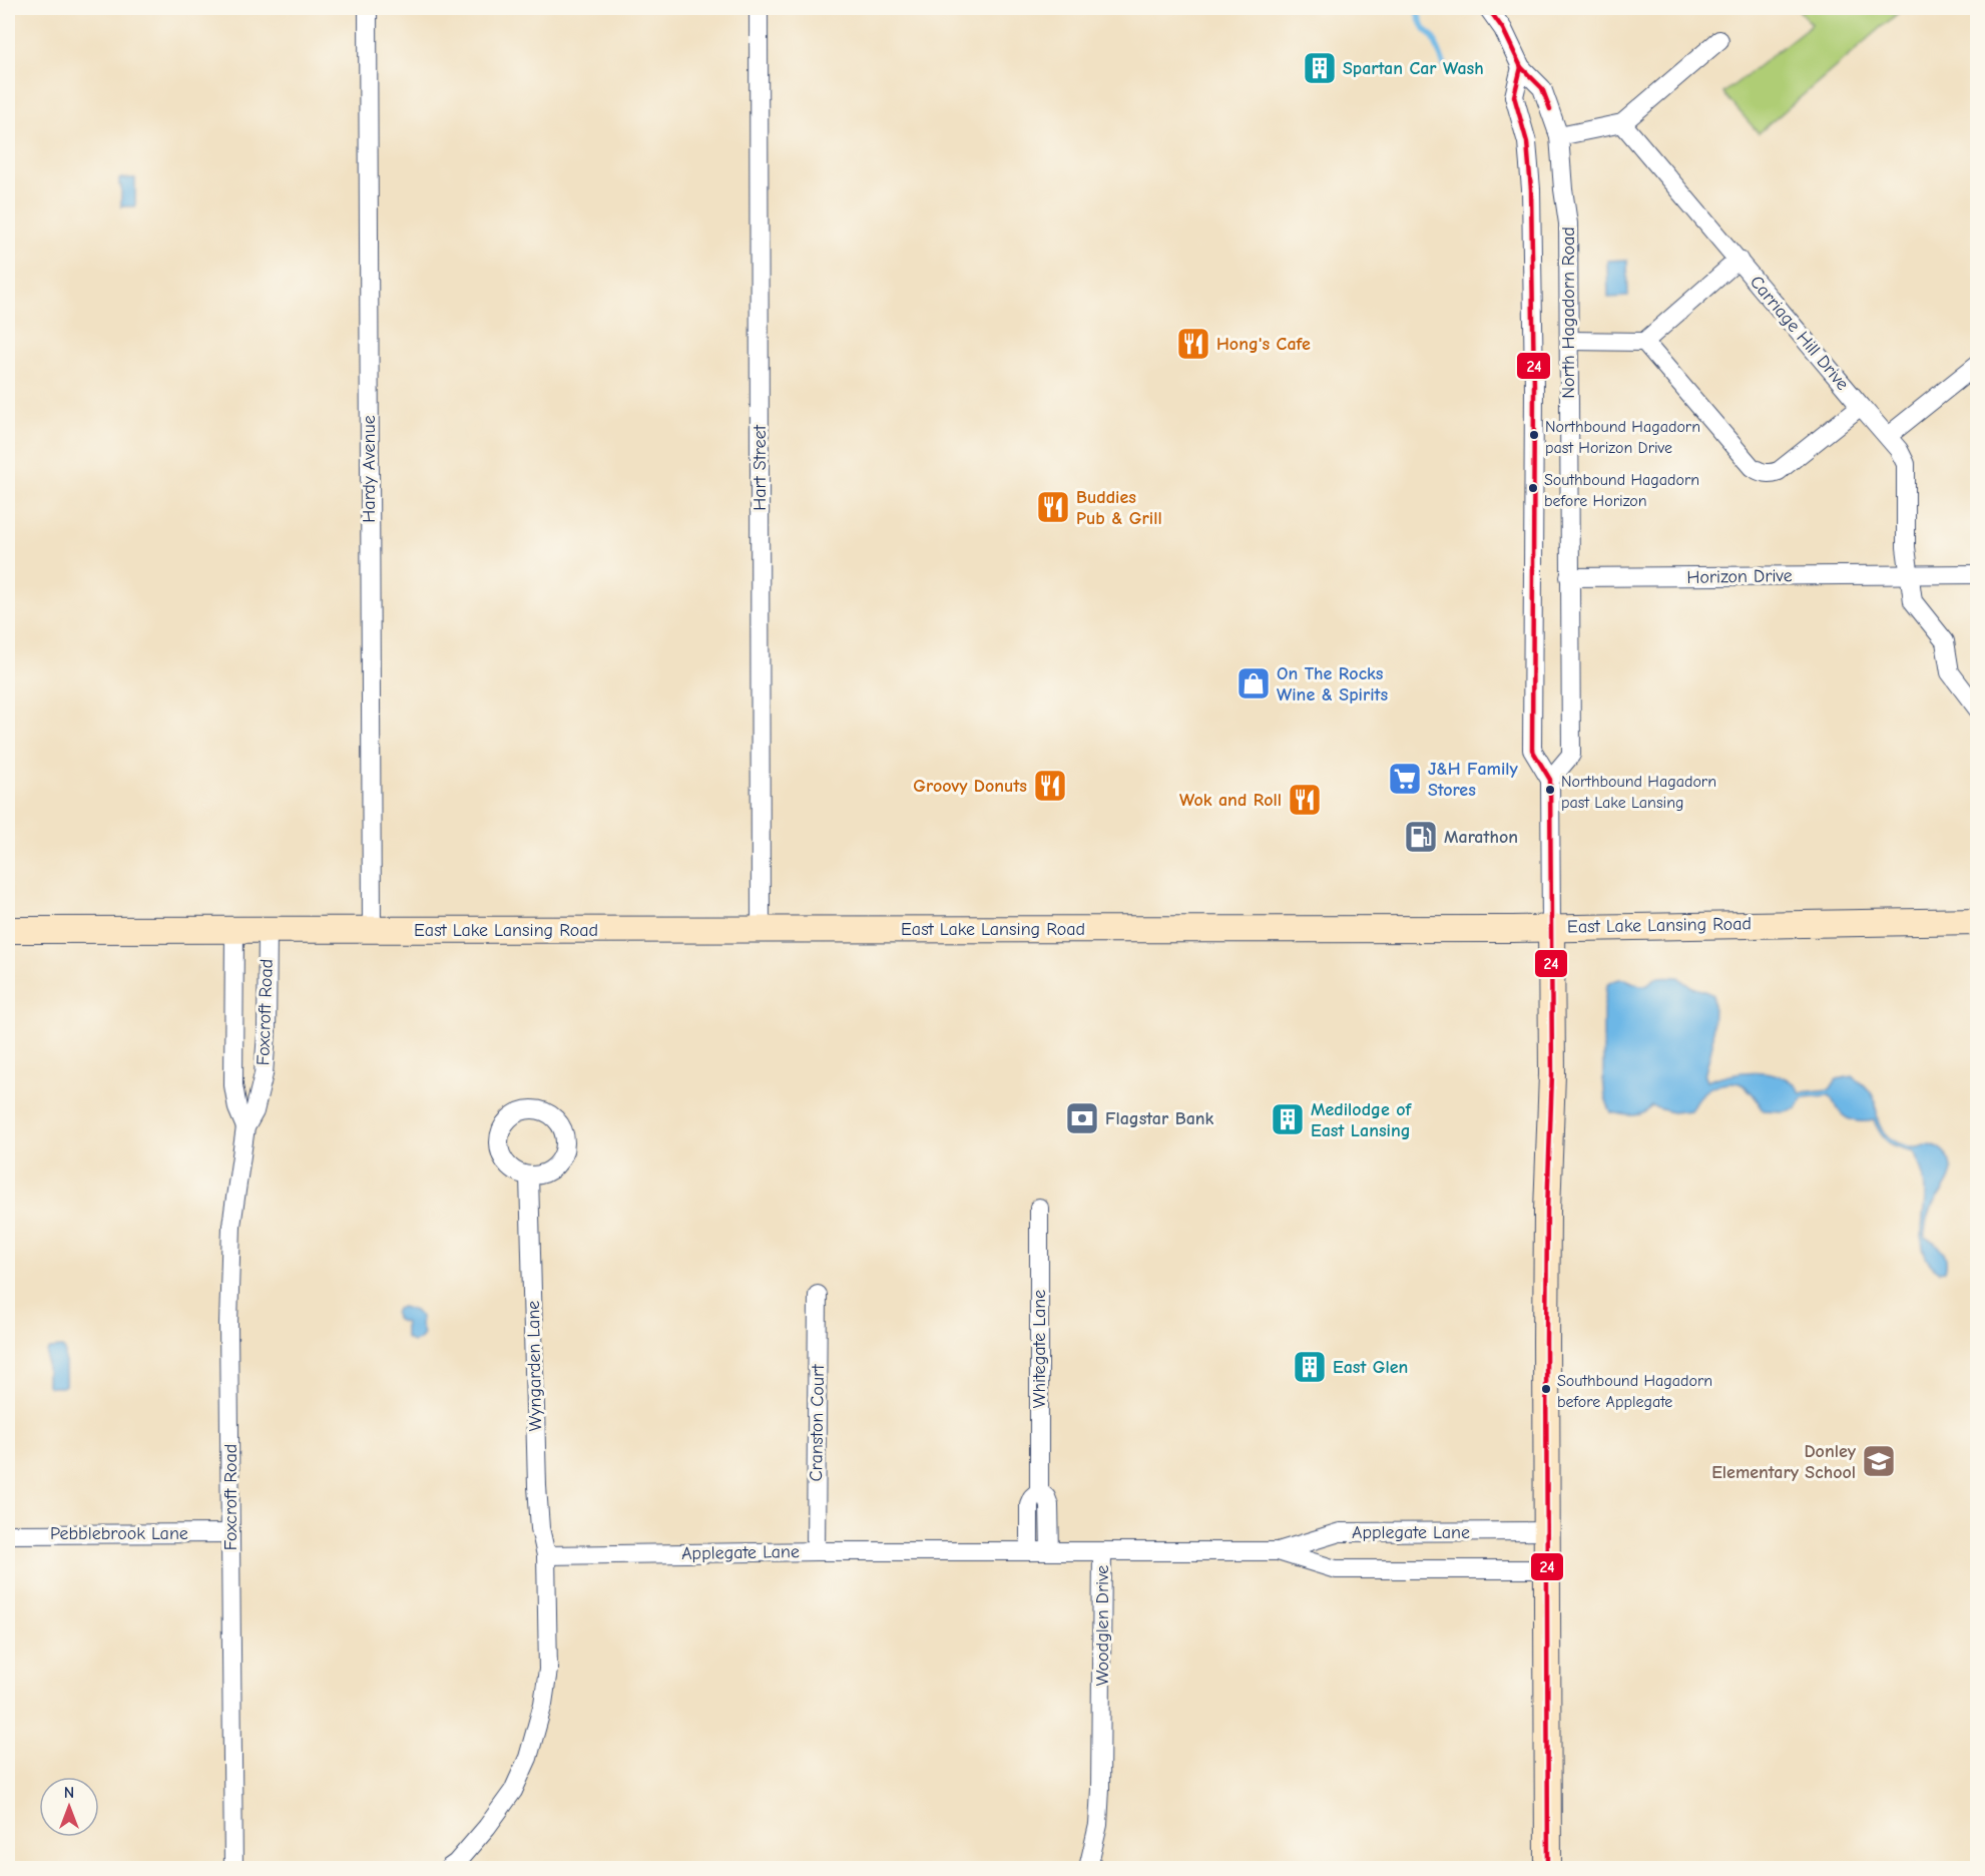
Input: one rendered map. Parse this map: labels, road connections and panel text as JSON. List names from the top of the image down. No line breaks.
{"streets":{"main road":["North Hagadorn Road","East Lake Lansing Road"],"street":["Carriage Hill Drive","Hart Street","Hardy Avenue","Horizon Drive","Foxcroft Road","Whitegate Lane","Wyngarden Lane","Cranston Court","Applegate Lane","Pebblebrook Lane","Woodglen Drive"]},"crossings":[["North Hagadorn Road","Horizon Drive"],["North Hagadorn Road","East Lake Lansing Road"],["North Hagadorn Road","Applegate Lane"],["Carriage Hill Drive","Horizon Drive"],["Hart Street","East Lake Lansing Road"],["Hardy Avenue","East Lake Lansing Road"],["East Lake Lansing Road","Foxcroft Road"],["Foxcroft Road","Pebblebrook Lane"],["Whitegate Lane","Applegate Lane"],["Wyngarden Lane","Applegate Lane"],["Cranston Court","Applegate Lane"],["Applegate Lane","Woodglen Drive"]],"places":{"building":["Spartan Car Wash","Medilodge of East Lansing","East Glen"],"restaurant":["Hong's Cafe","Buddies Pub & Grill","Groovy Donuts","Wok and Roll"],"other":["Northbound Hagadorn past Horizon Drive","Southbound Hagadorn before Horizon","Northbound Hagadorn past Lake Lansing","Southbound Hagadorn before Applegate"],"shop":["On The Rocks Wine & Spirits"],"supermarket":["J&H Family Stores"],"fuel station":["Marathon"],"bank":["Flagstar Bank"],"school or university":["Donley Elementary School"]},"lines":["transit line 24"],"north":"top"}
